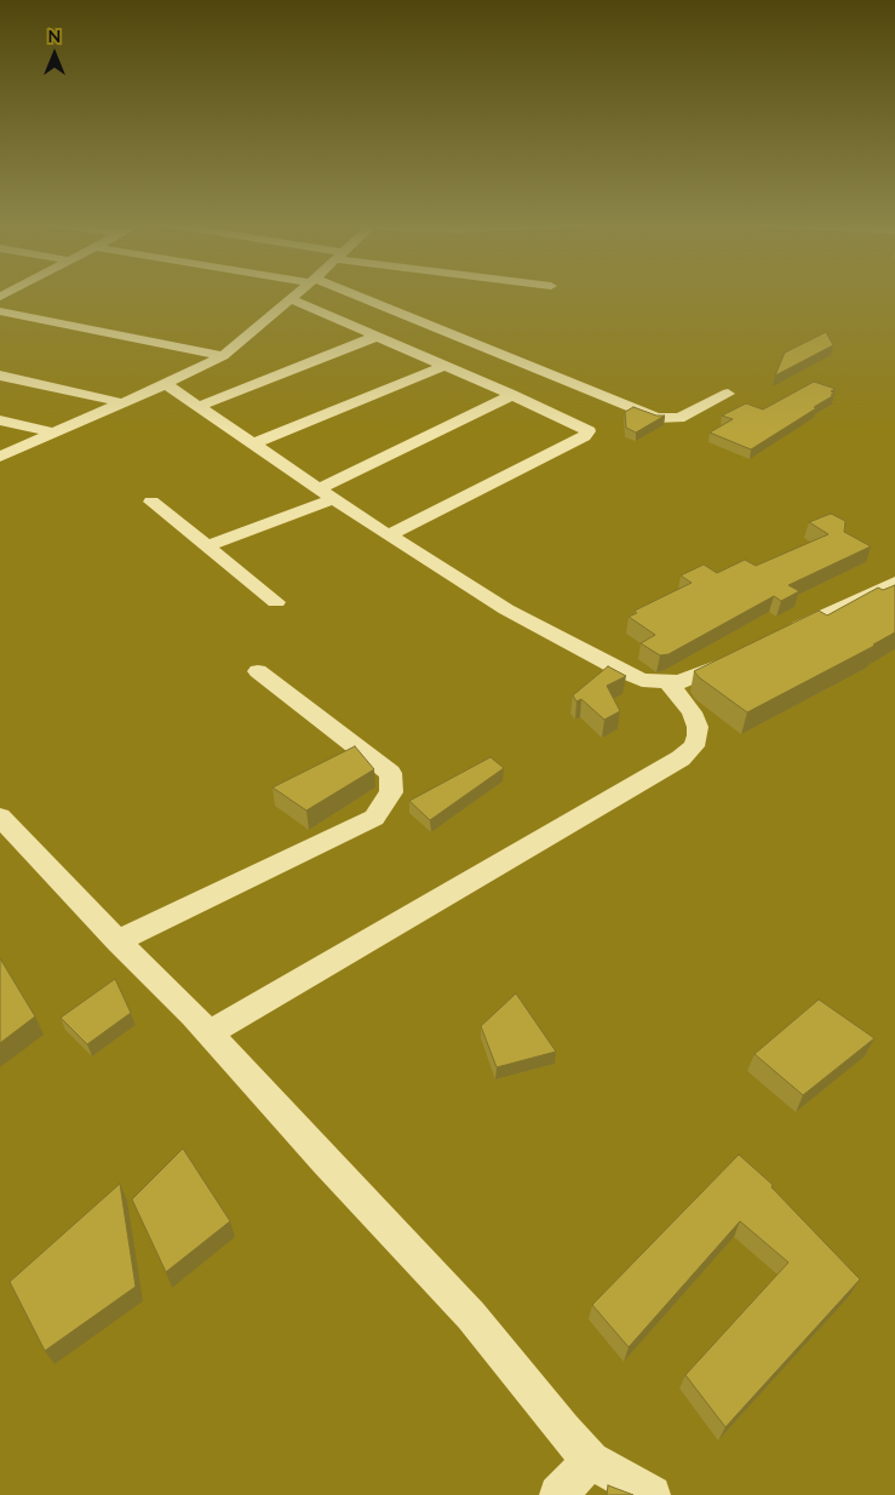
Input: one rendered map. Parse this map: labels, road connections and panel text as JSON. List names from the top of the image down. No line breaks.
{"north":"top"}
